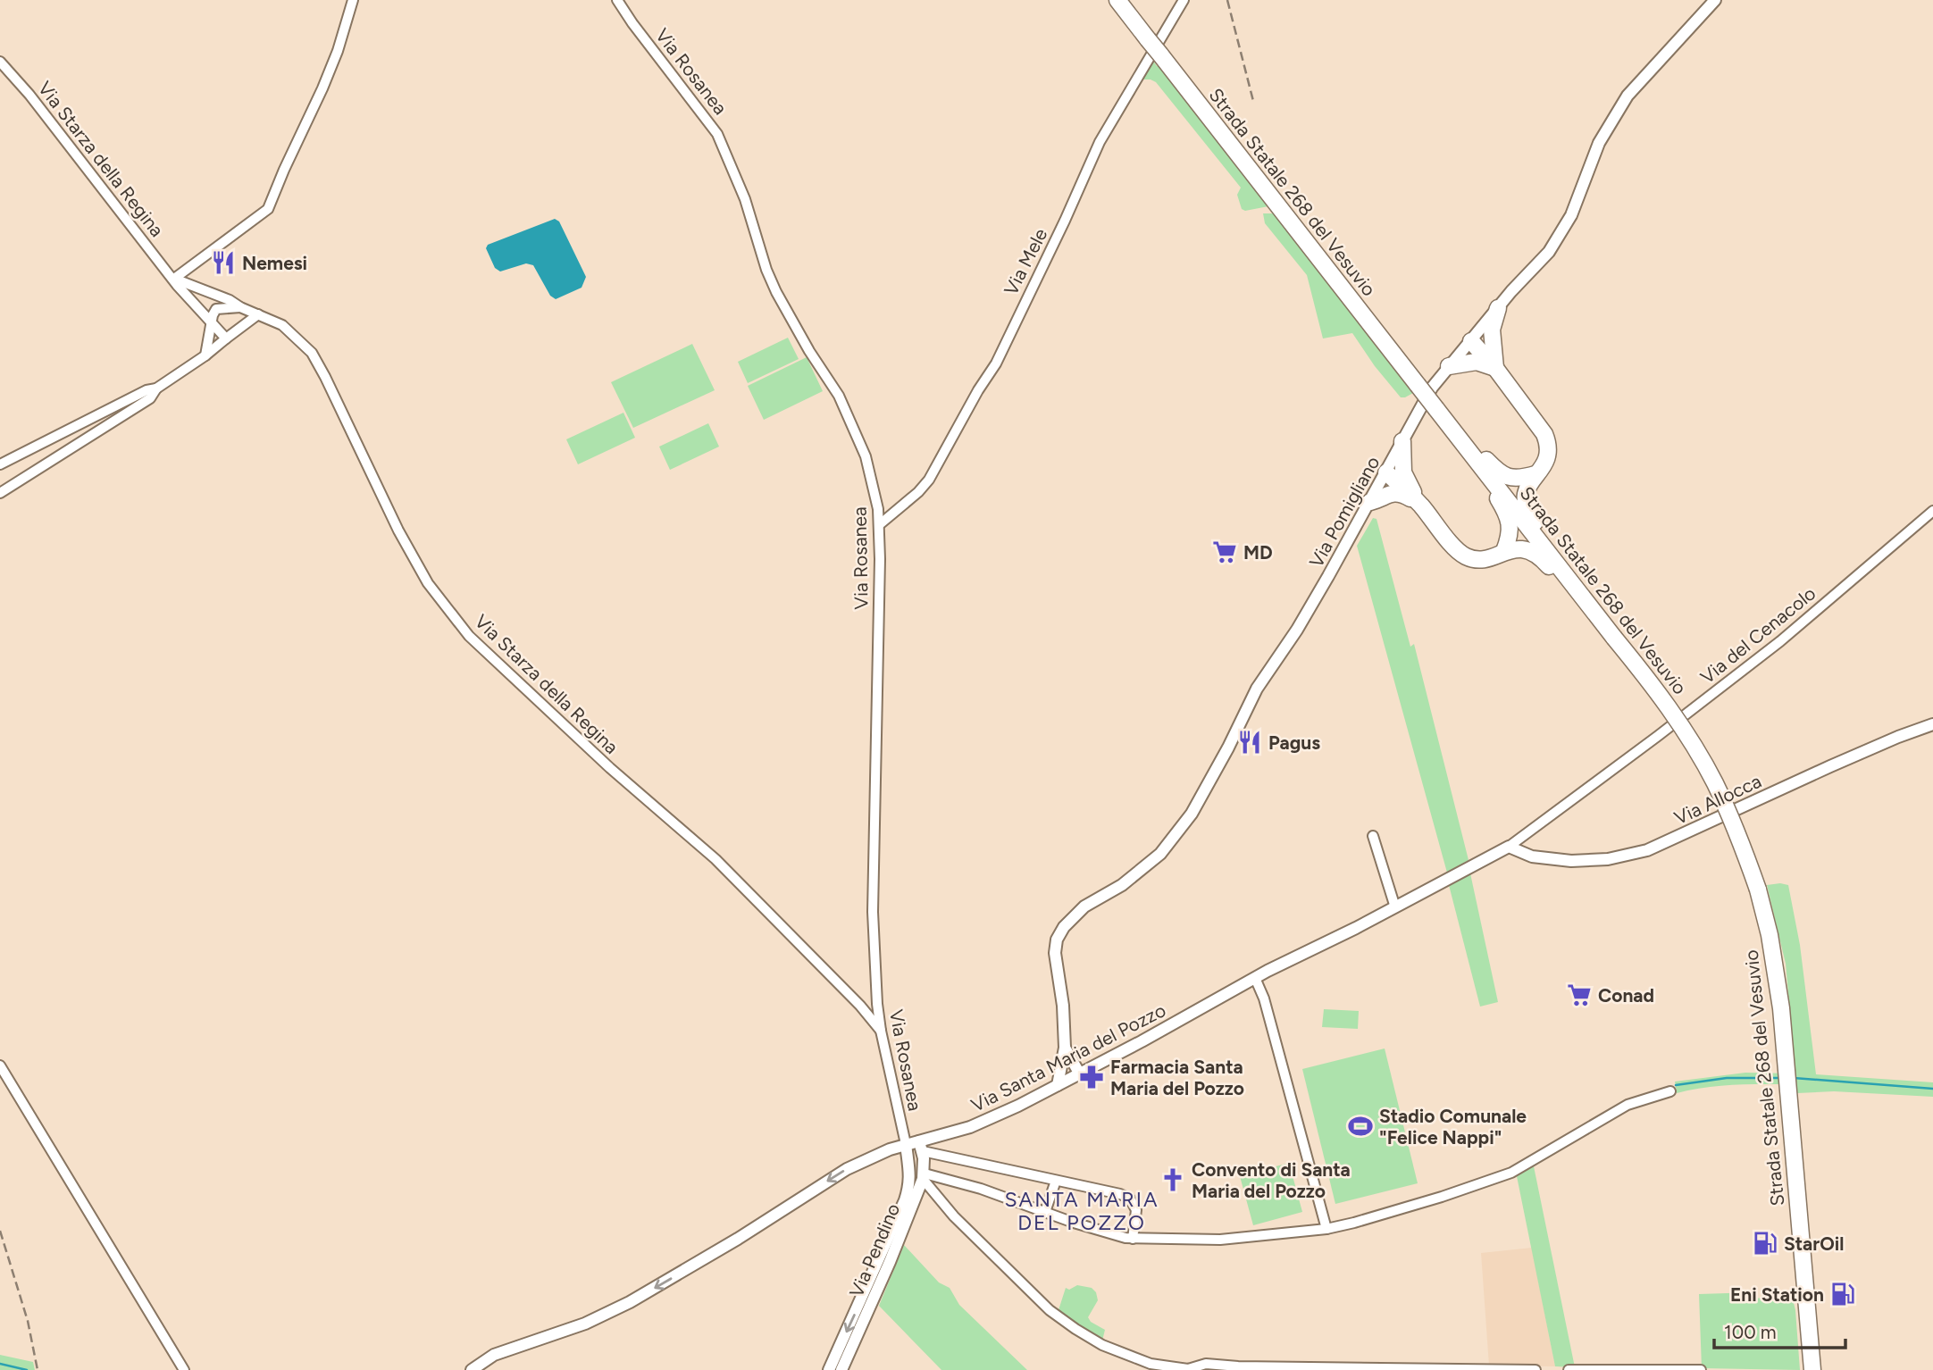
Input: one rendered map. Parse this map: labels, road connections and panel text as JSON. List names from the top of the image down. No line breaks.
{"streets":{"highway":["Strada Statale 268 del Vesuvio"],"street":["Via Rosanea","Via Starza della Regina","Via Mele","Via Pomigliano","Via del Cenacolo","Via Allocca","Via Santa Maria del Pozzo","Via Pendino"]},"crossings":[["Via Rosanea","Via Starza della Regina"],["Via Rosanea","Via Mele"],["Via Rosanea","Via Santa Maria del Pozzo"],["Via Rosanea","Via Pendino"],["Via Pomigliano","Via Santa Maria del Pozzo"],["Via del Cenacolo","Via Allocca"],["Via del Cenacolo","Via Santa Maria del Pozzo"],["Via Allocca","Via Santa Maria del Pozzo"],["Via Santa Maria del Pozzo","Via Pendino"]],"one_way":["Via Santa Maria del Pozzo"],"districts":["SANTA MARIA DEL POZZO"],"places":{"restaurant":["Nemesi","Pagus"],"supermarket":["MD","Conad"],"pharmacy":["Farmacia Santa Maria del Pozzo"],"sports":["Stadio Comunale \"Felice Nappi\""],"church":["Convento di Santa Maria del Pozzo"],"fuel station":["StarOil","Eni Station"]},"scale_bar":"100 m"}
